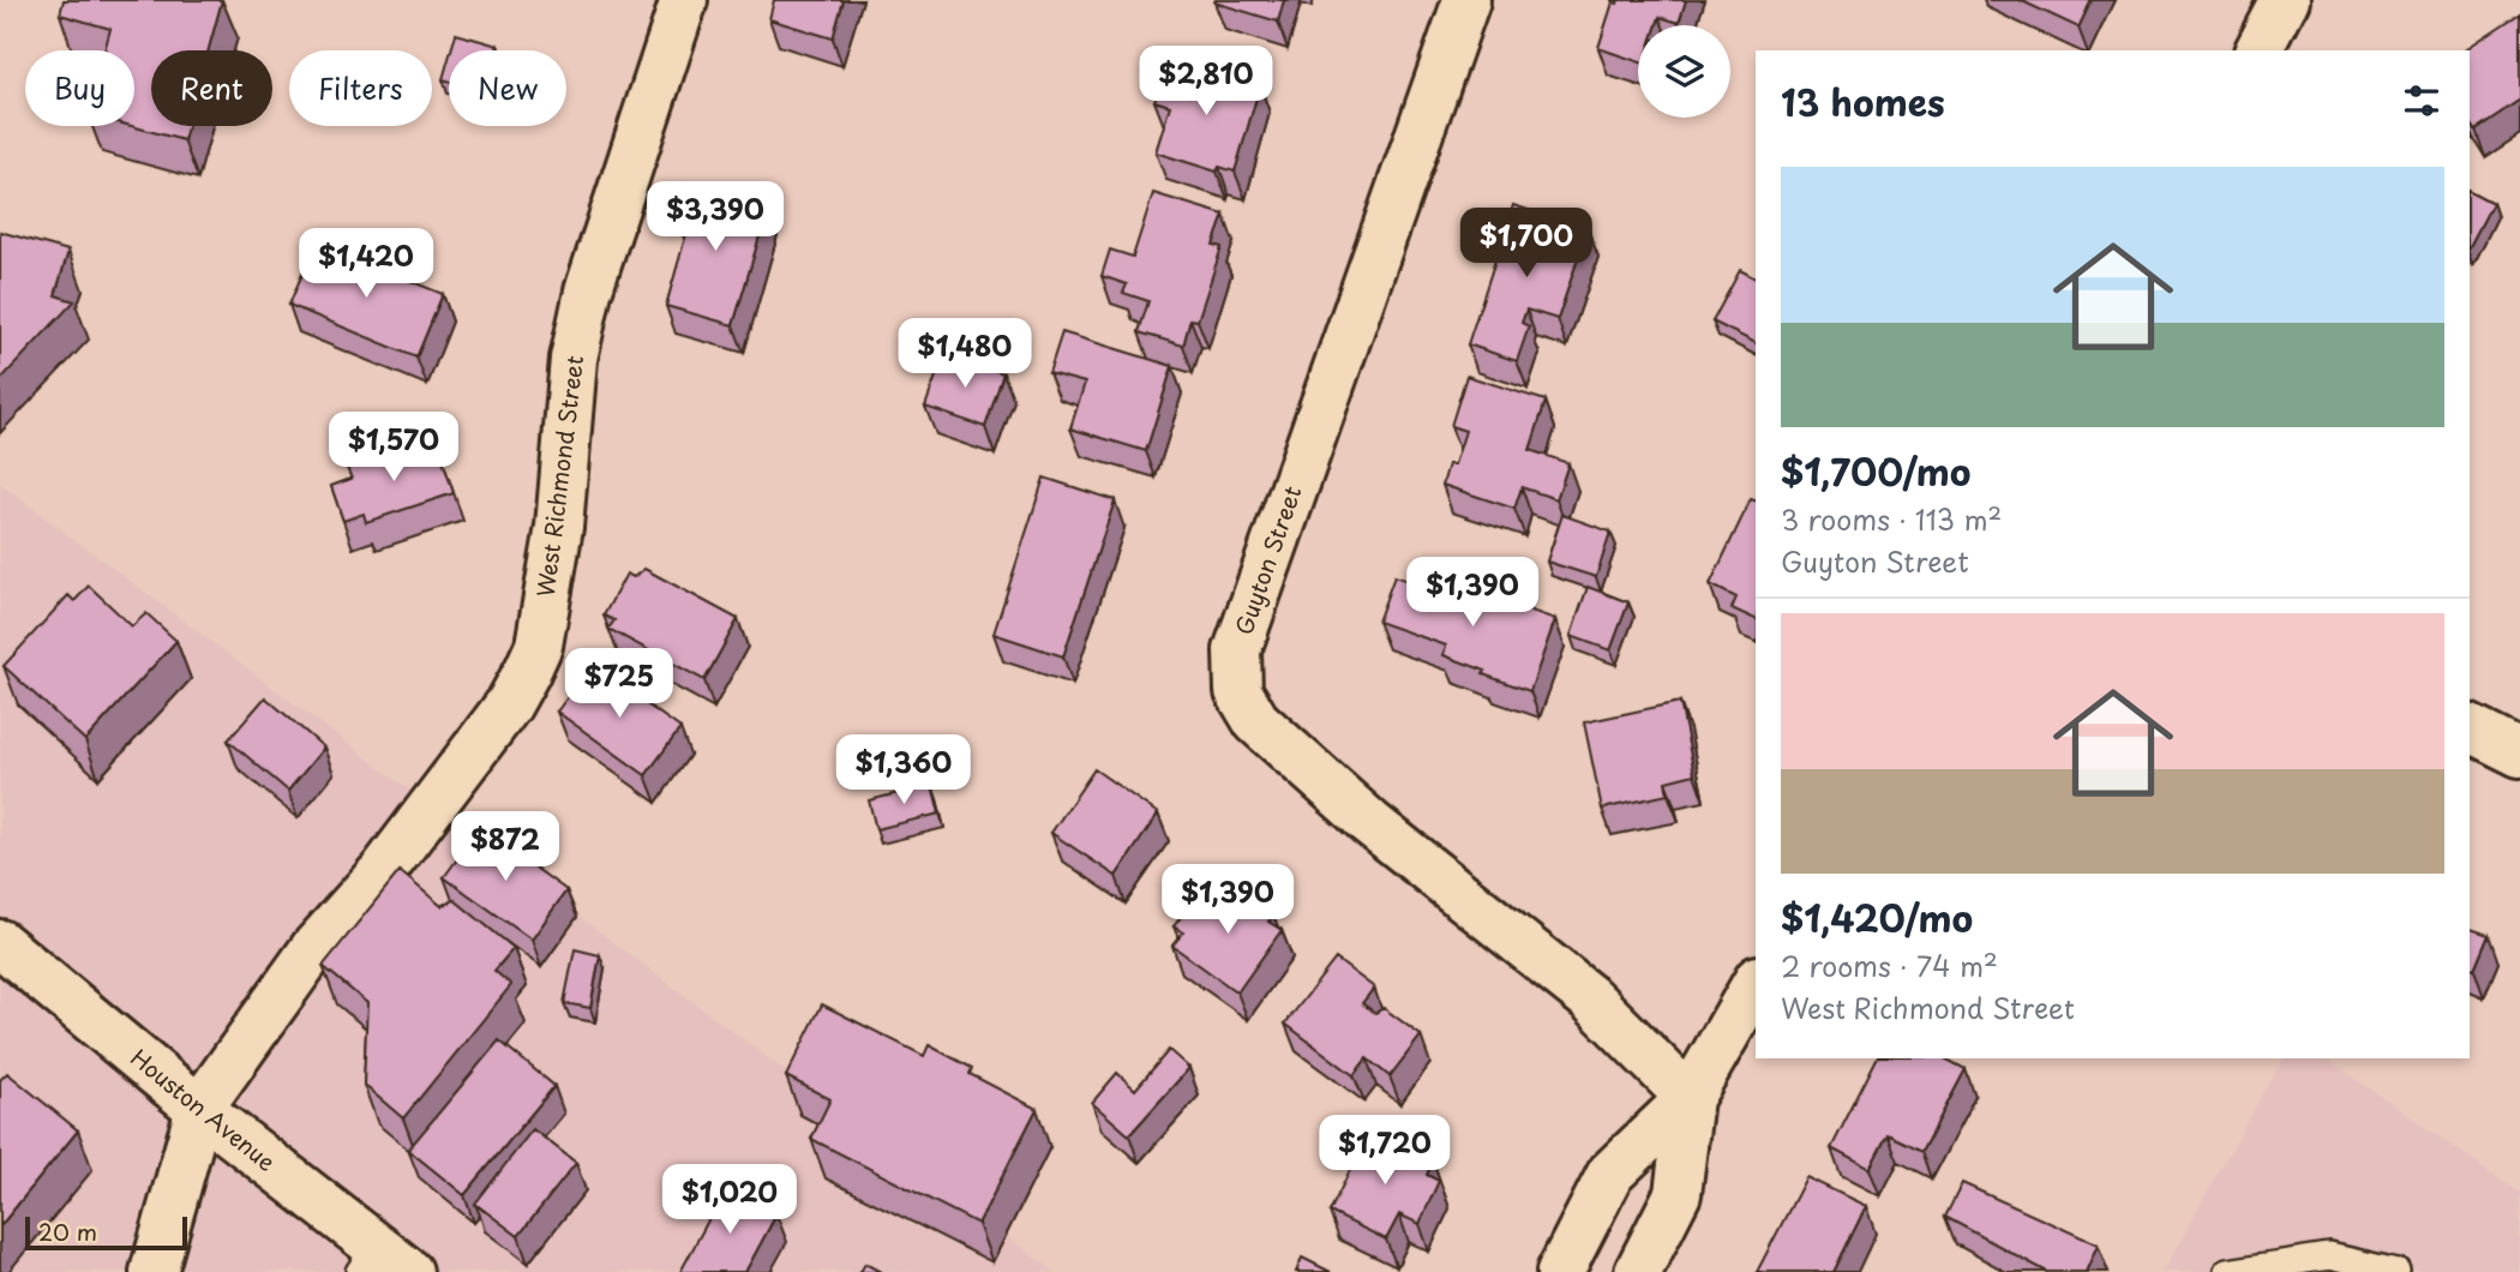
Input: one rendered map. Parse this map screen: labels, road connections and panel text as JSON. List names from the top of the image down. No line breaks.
{"streets":{"street":["West Richmond Street","Guyton Street","Houston Avenue"]},"crossings":[["West Richmond Street","Houston Avenue"]],"scale_bar":"20 m","page":{"price":["$2,810","$3,390","$1,700","$1,420","$1,480","$1,570","$1,390","$725","$1,360","$872","$1,390","$1,720","$1,020"],"chip":["Buy","Rent","Filters","New"],"heading":"13 homes","list":[{"name":"$1,700/mo","note":"3 rooms · 113 m² · Guyton Street"},{"name":"$1,420/mo","note":"2 rooms · 74 m² · West Richmond Street"}],"scale":"20 m"}}
